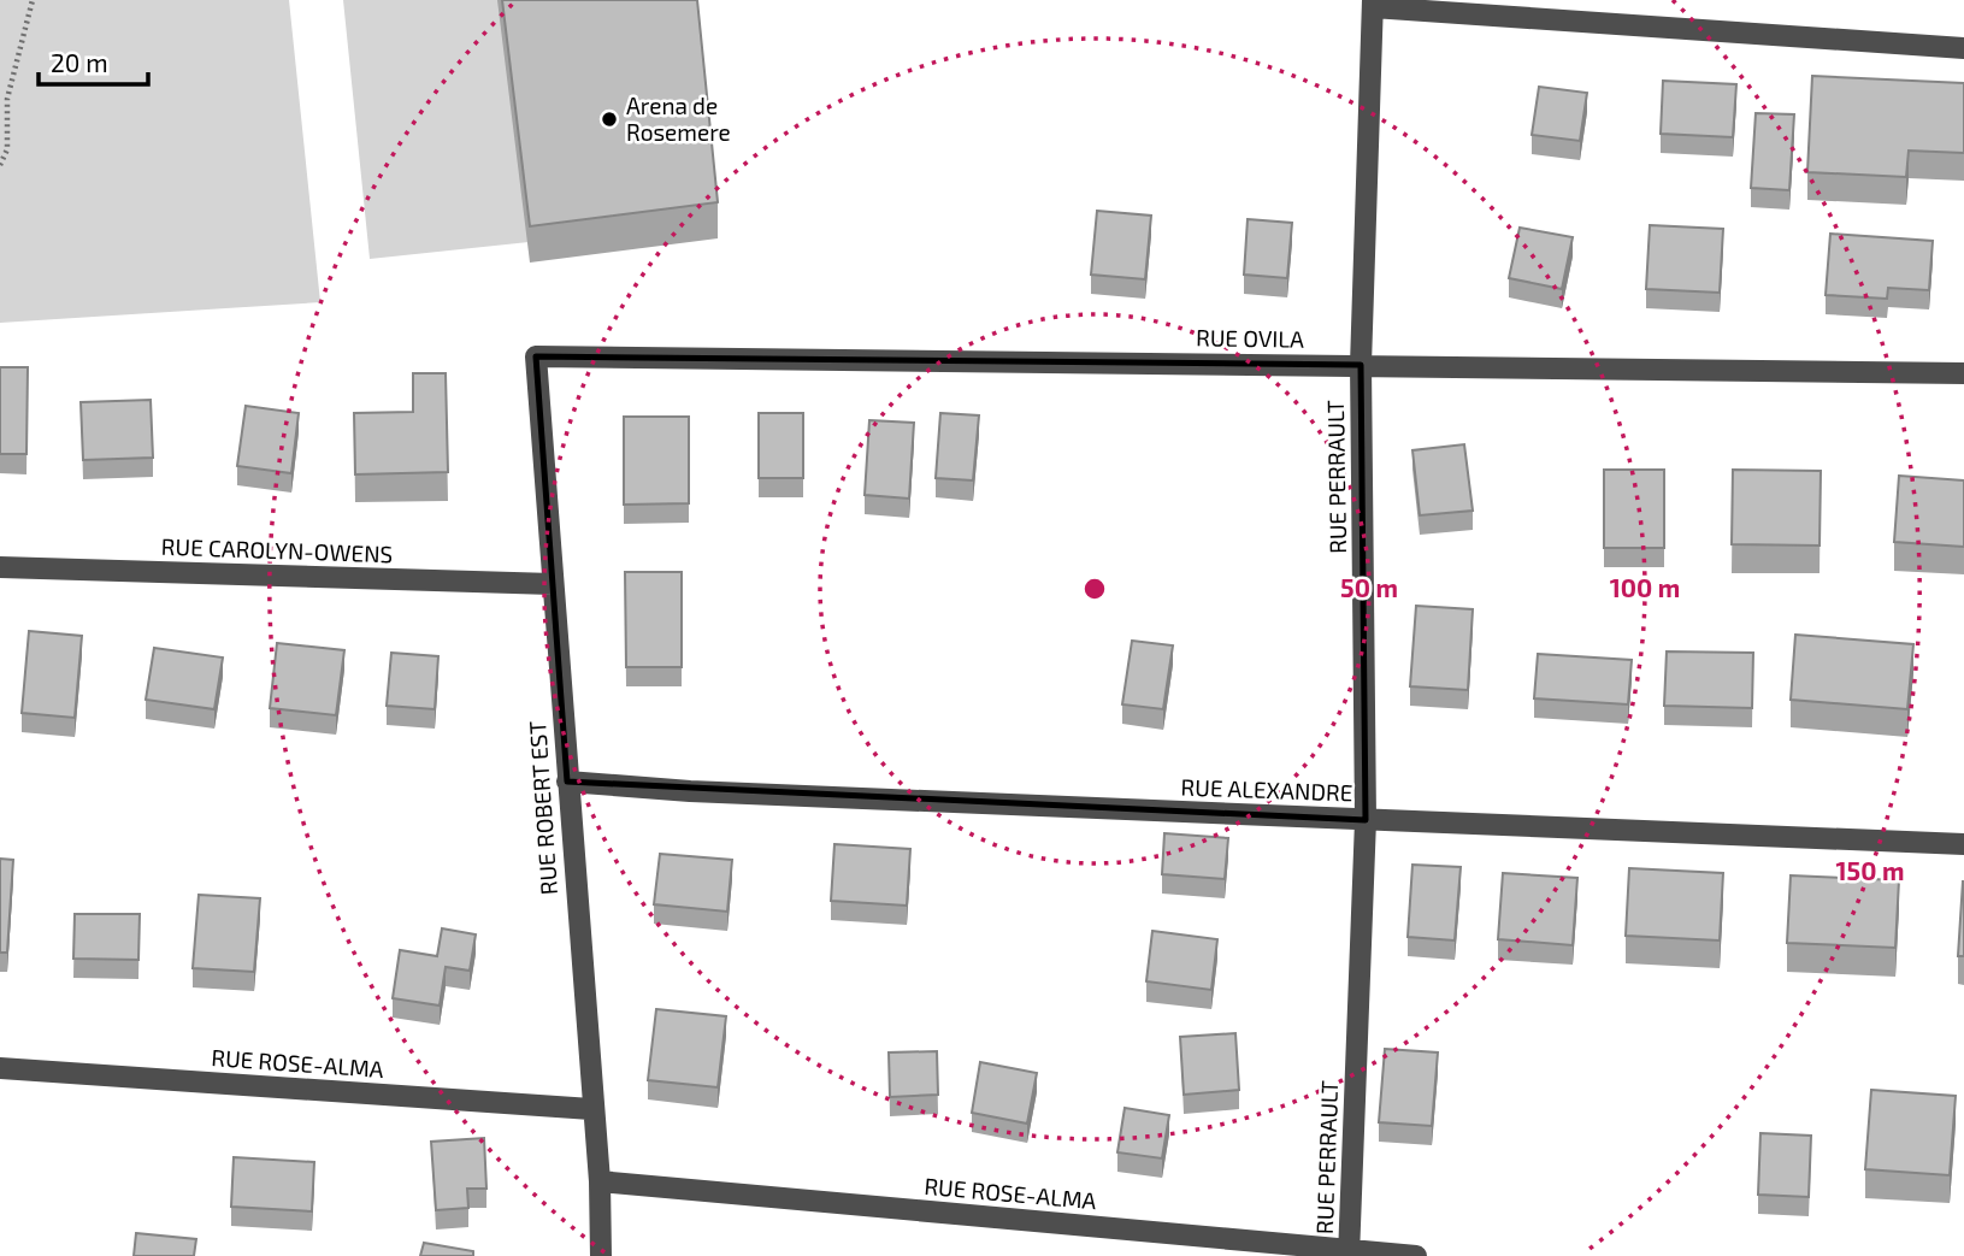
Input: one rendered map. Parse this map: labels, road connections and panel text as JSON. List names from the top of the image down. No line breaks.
{"streets":{"street":["RUE OVILA","RUE PERRAULT","RUE CAROLYN-OWENS","RUE ALEXANDRE","RUE ROBERT EST","RUE ROSE-ALMA"]},"crossings":[["RUE OVILA","RUE PERRAULT"],["RUE OVILA","RUE ROBERT EST"],["RUE PERRAULT","RUE ALEXANDRE"],["RUE PERRAULT","RUE ROSE-ALMA"],["RUE CAROLYN-OWENS","RUE ROBERT EST"],["RUE ALEXANDRE","RUE ROBERT EST"],["RUE ROBERT EST","RUE ROSE-ALMA"]],"places":["Arena de Rosemere"],"scale_bar":"20 m","rings":["50 m","100 m","150 m"]}
